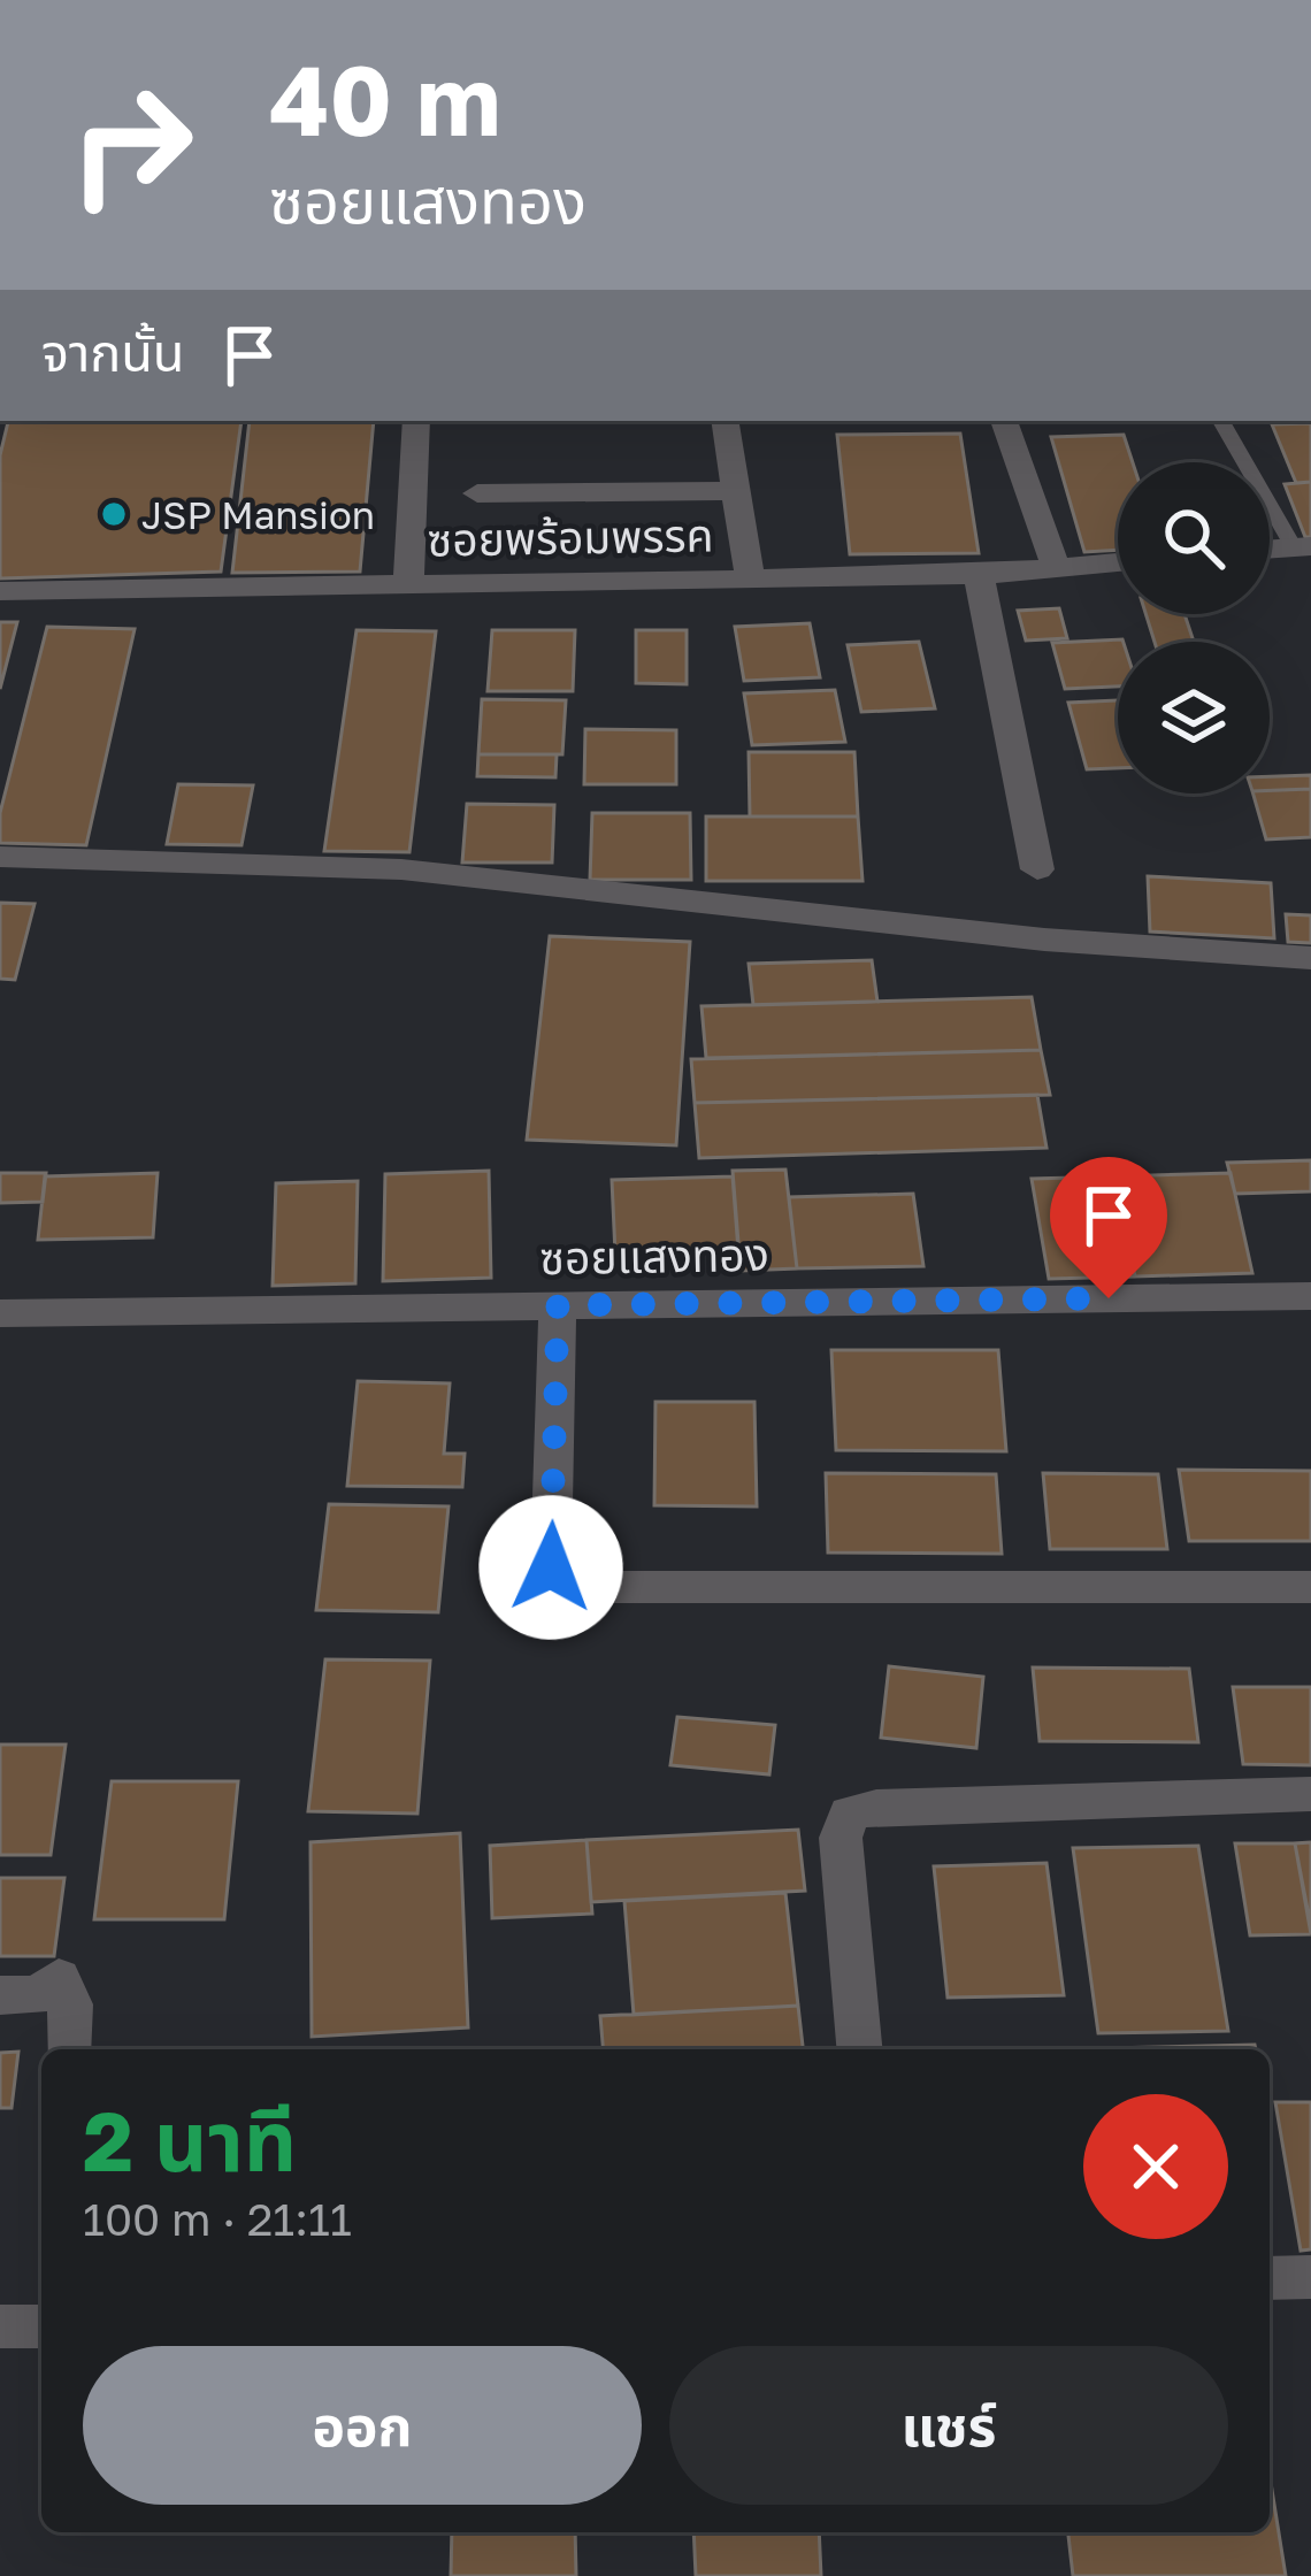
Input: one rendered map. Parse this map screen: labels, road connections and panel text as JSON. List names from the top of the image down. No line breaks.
{"streets":{"street":["ซอยพร้อมพรรค","ซอยแสงทอง"]},"places":["JSP Mansion"],"page":{"turn":["40 m","ซอยแสงทอง"],"then":"จากนั้น","heading":["2 นาที","100 m · 21:11"],"buttons":["ออก","แชร์"]}}
